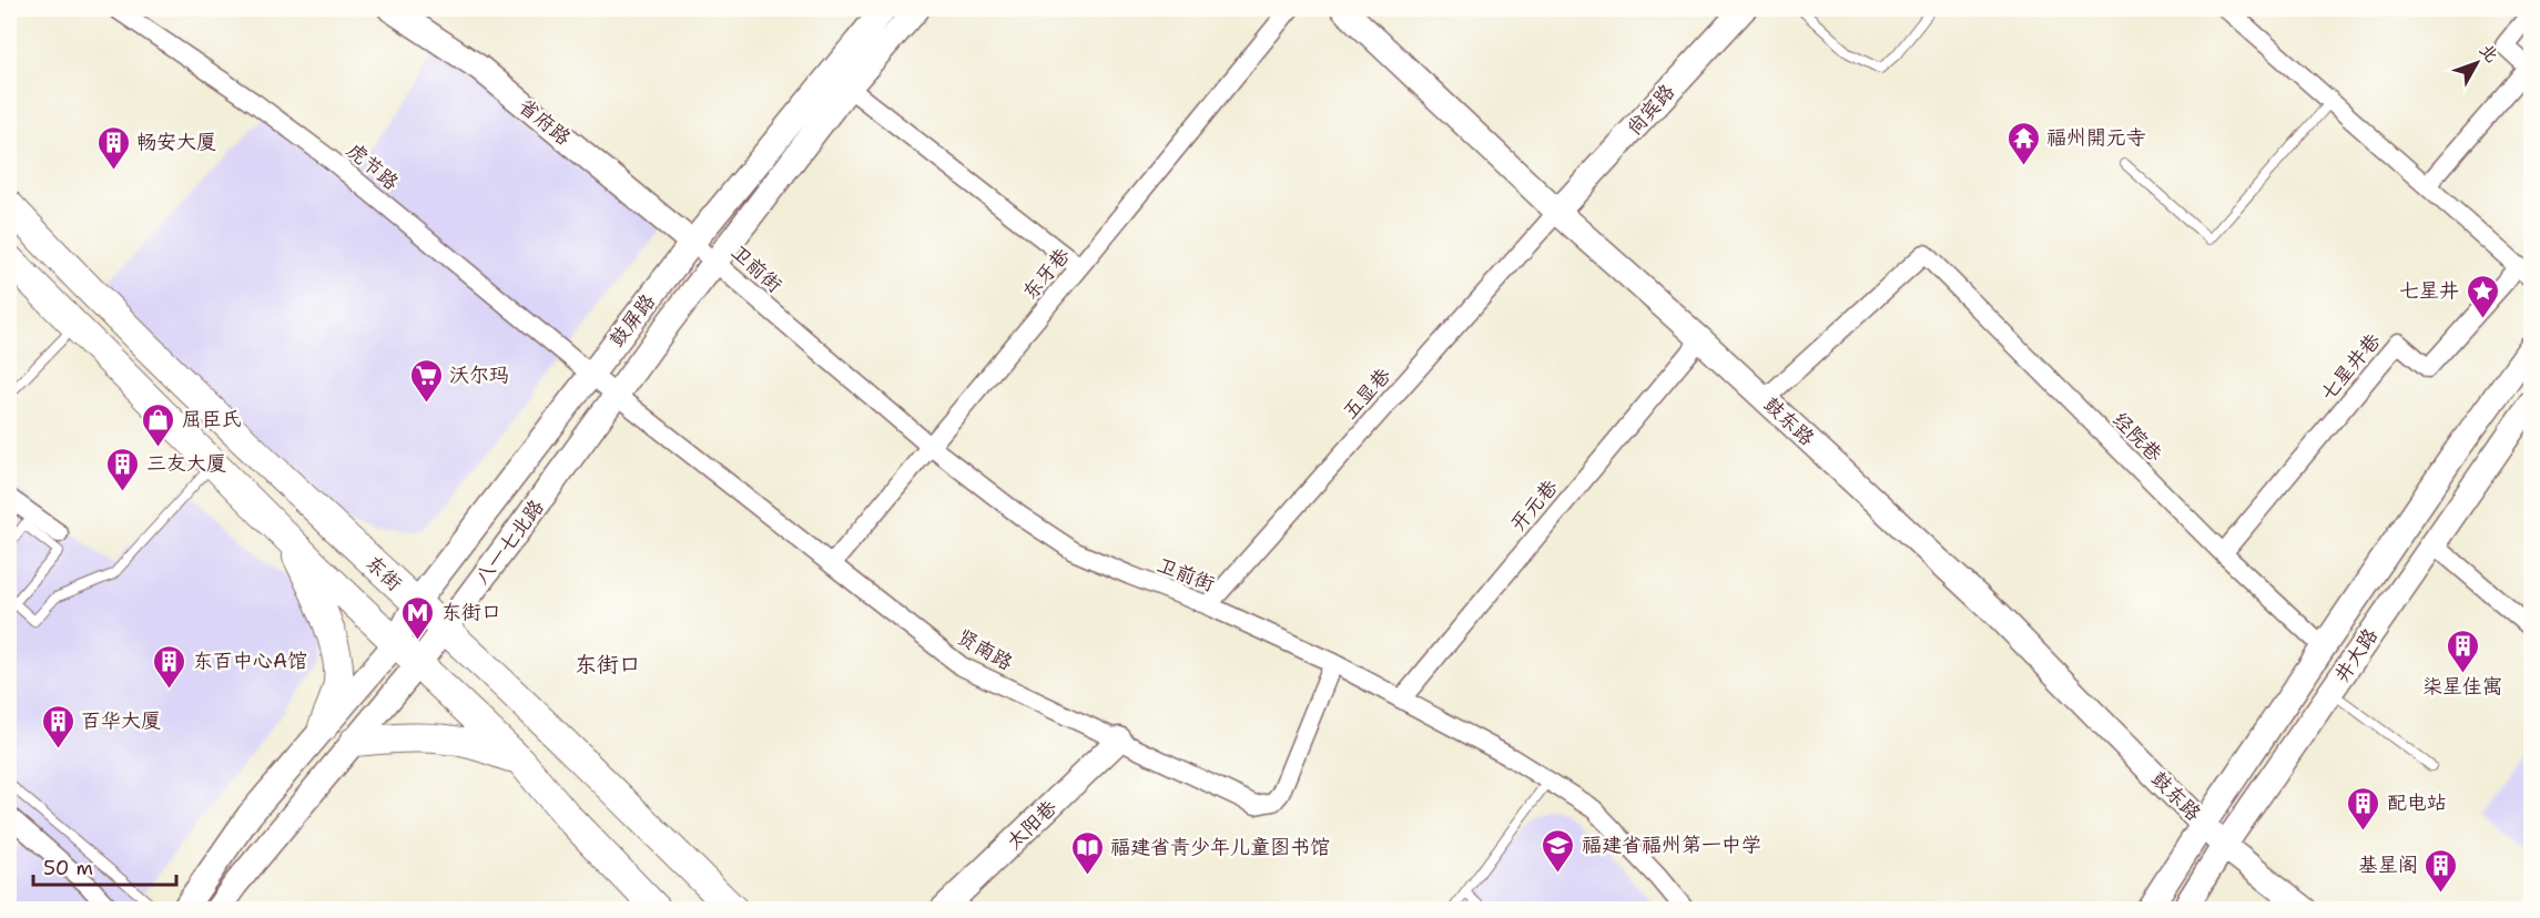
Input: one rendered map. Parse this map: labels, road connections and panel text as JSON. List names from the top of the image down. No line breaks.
{"streets":{"main road":["东街"],"street":["尚宾路","省府路","虎节路","卫前街","东牙巷","鼓屏路","七星井巷","五显巷","鼓东路","经院巷","开元巷","八一七北路","贤南路","井大路","太阳巷"]},"crossings":[["尚宾路","五显巷"],["尚宾路","鼓东路"],["省府路","卫前街"],["省府路","鼓屏路"],["虎节路","鼓屏路"],["虎节路","贤南路"],["卫前街","东牙巷"],["卫前街","鼓屏路"],["卫前街","五显巷"],["卫前街","开元巷"],["卫前街","八一七北路"],["卫前街","贤南路"],["东牙巷","贤南路"],["鼓屏路","东街"],["鼓屏路","贤南路"],["七星井巷","经院巷"],["五显巷","鼓东路"],["鼓东路","经院巷"],["鼓东路","开元巷"],["鼓东路","井大路"],["八一七北路","东街"],["八一七北路","贤南路"],["贤南路","太阳巷"]],"districts":["东街口"],"places":{"temple":["福州開元寺"],"building":["畅安大厦","三友大厦","柒星佳寓","东百中心A馆","百华大厦","配电站","基星阁"],"place":["七星井"],"supermarket":["沃尔玛"],"shop":["屈臣氏"],"metro station":["东街口"],"school or university":["福建省福州第一中学"],"library":["福建省青少年儿童图书馆"]},"scale_bar":"50 m","north":"top right"}
